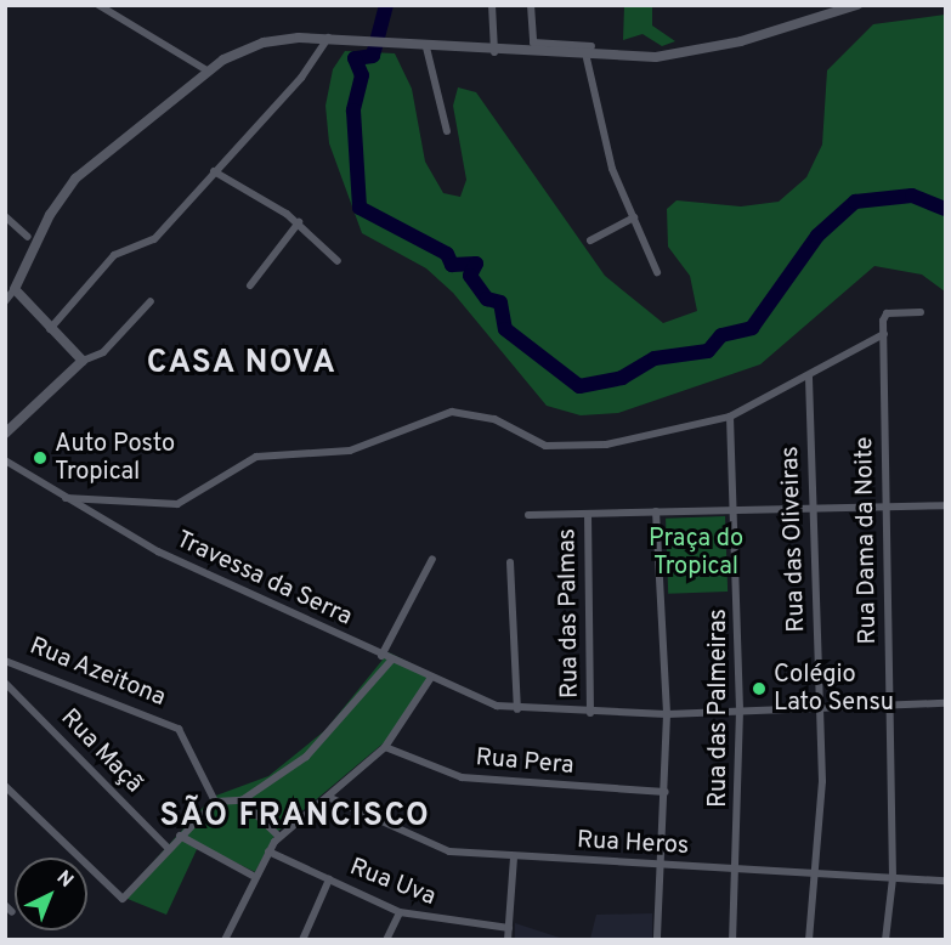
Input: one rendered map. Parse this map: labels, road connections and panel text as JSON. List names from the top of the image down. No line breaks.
{"streets":{"street":["Rua das Oliveiras","Rua Dama da Noite","Travessa da Serra","Rua das Palmas","Rua Azeitona","Rua das Palmeiras","Rua Maçã","Rua Pera","Rua Heros","Rua Uva"]},"crossings":[["Rua das Oliveiras","Travessa da Serra"],["Rua das Oliveiras","Rua Heros"],["Rua Dama da Noite","Travessa da Serra"],["Rua Dama da Noite","Rua Heros"],["Travessa da Serra","Rua das Palmas"],["Travessa da Serra","Rua das Palmeiras"],["Rua das Palmeiras","Rua Heros"]],"districts":["CASA NOVA","SÃO FRANCISCO"],"parks":["Praça do Tropical"],"places":["Auto Posto Tropical","Colégio Lato Sensu"],"north":"top right"}
